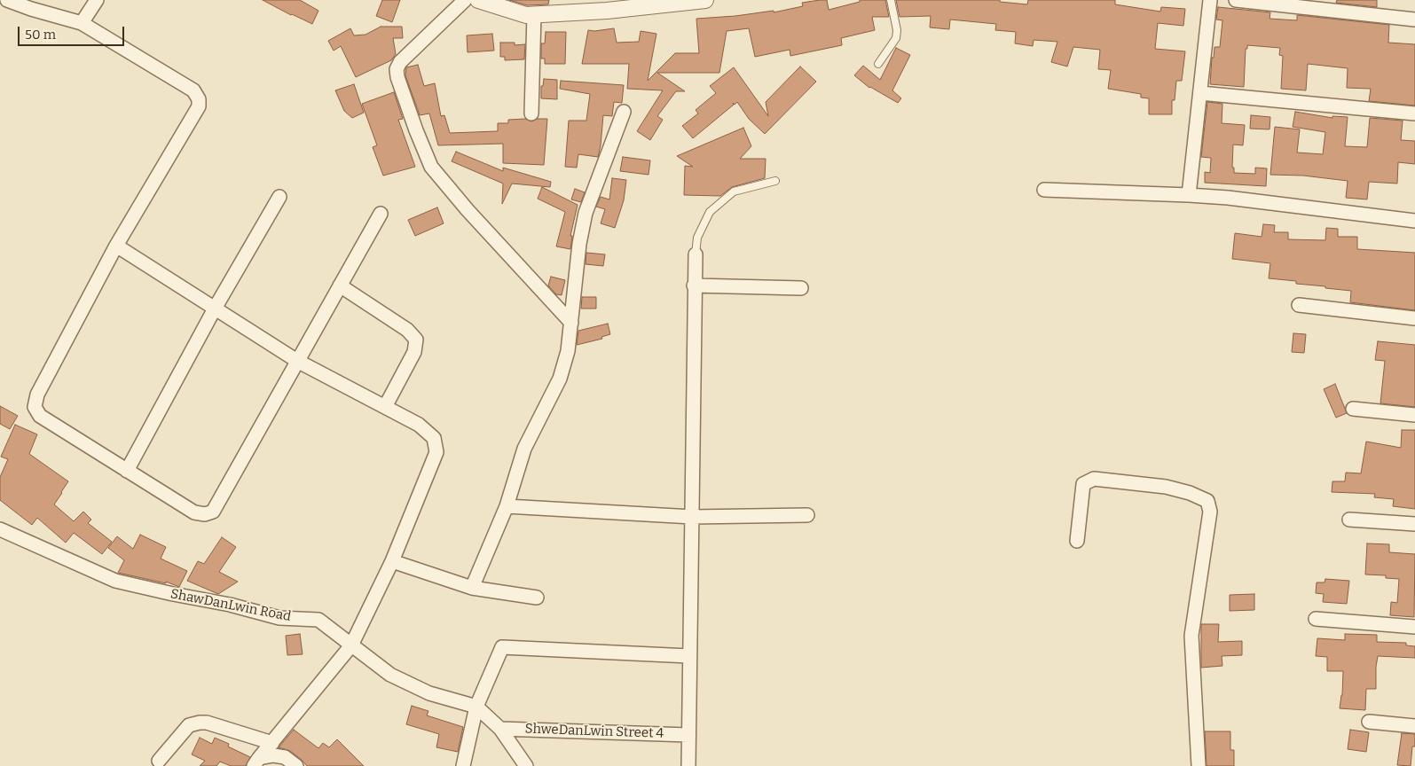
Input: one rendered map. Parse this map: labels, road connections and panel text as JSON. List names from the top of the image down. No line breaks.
{"streets":{"street":["ShawDanLwin Road","ShweDanLwin Street 4"]},"crossings":[["ShawDanLwin Road","ShweDanLwin Street 4"]],"scale_bar":"50 m"}
